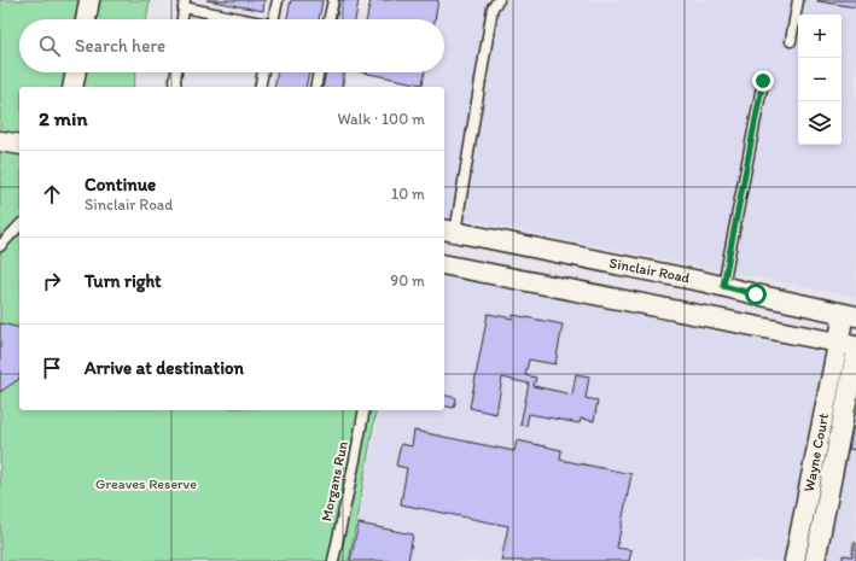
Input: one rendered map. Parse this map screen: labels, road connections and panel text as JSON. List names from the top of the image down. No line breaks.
{"streets":{"street":["Sinclair Road","Wayne Court"],"lane":["Morgans Run"]},"crossings":[["Sinclair Road","Wayne Court"]],"parks":["Greaves Reserve"],"page":{"map_buttons":["+","−"],"search":"Search here","heading":["2 min","Walk · 100 m"],"list":[["Continue","Sinclair Road","10 m"],["Turn right","90 m"],"Arrive at destination"]}}
